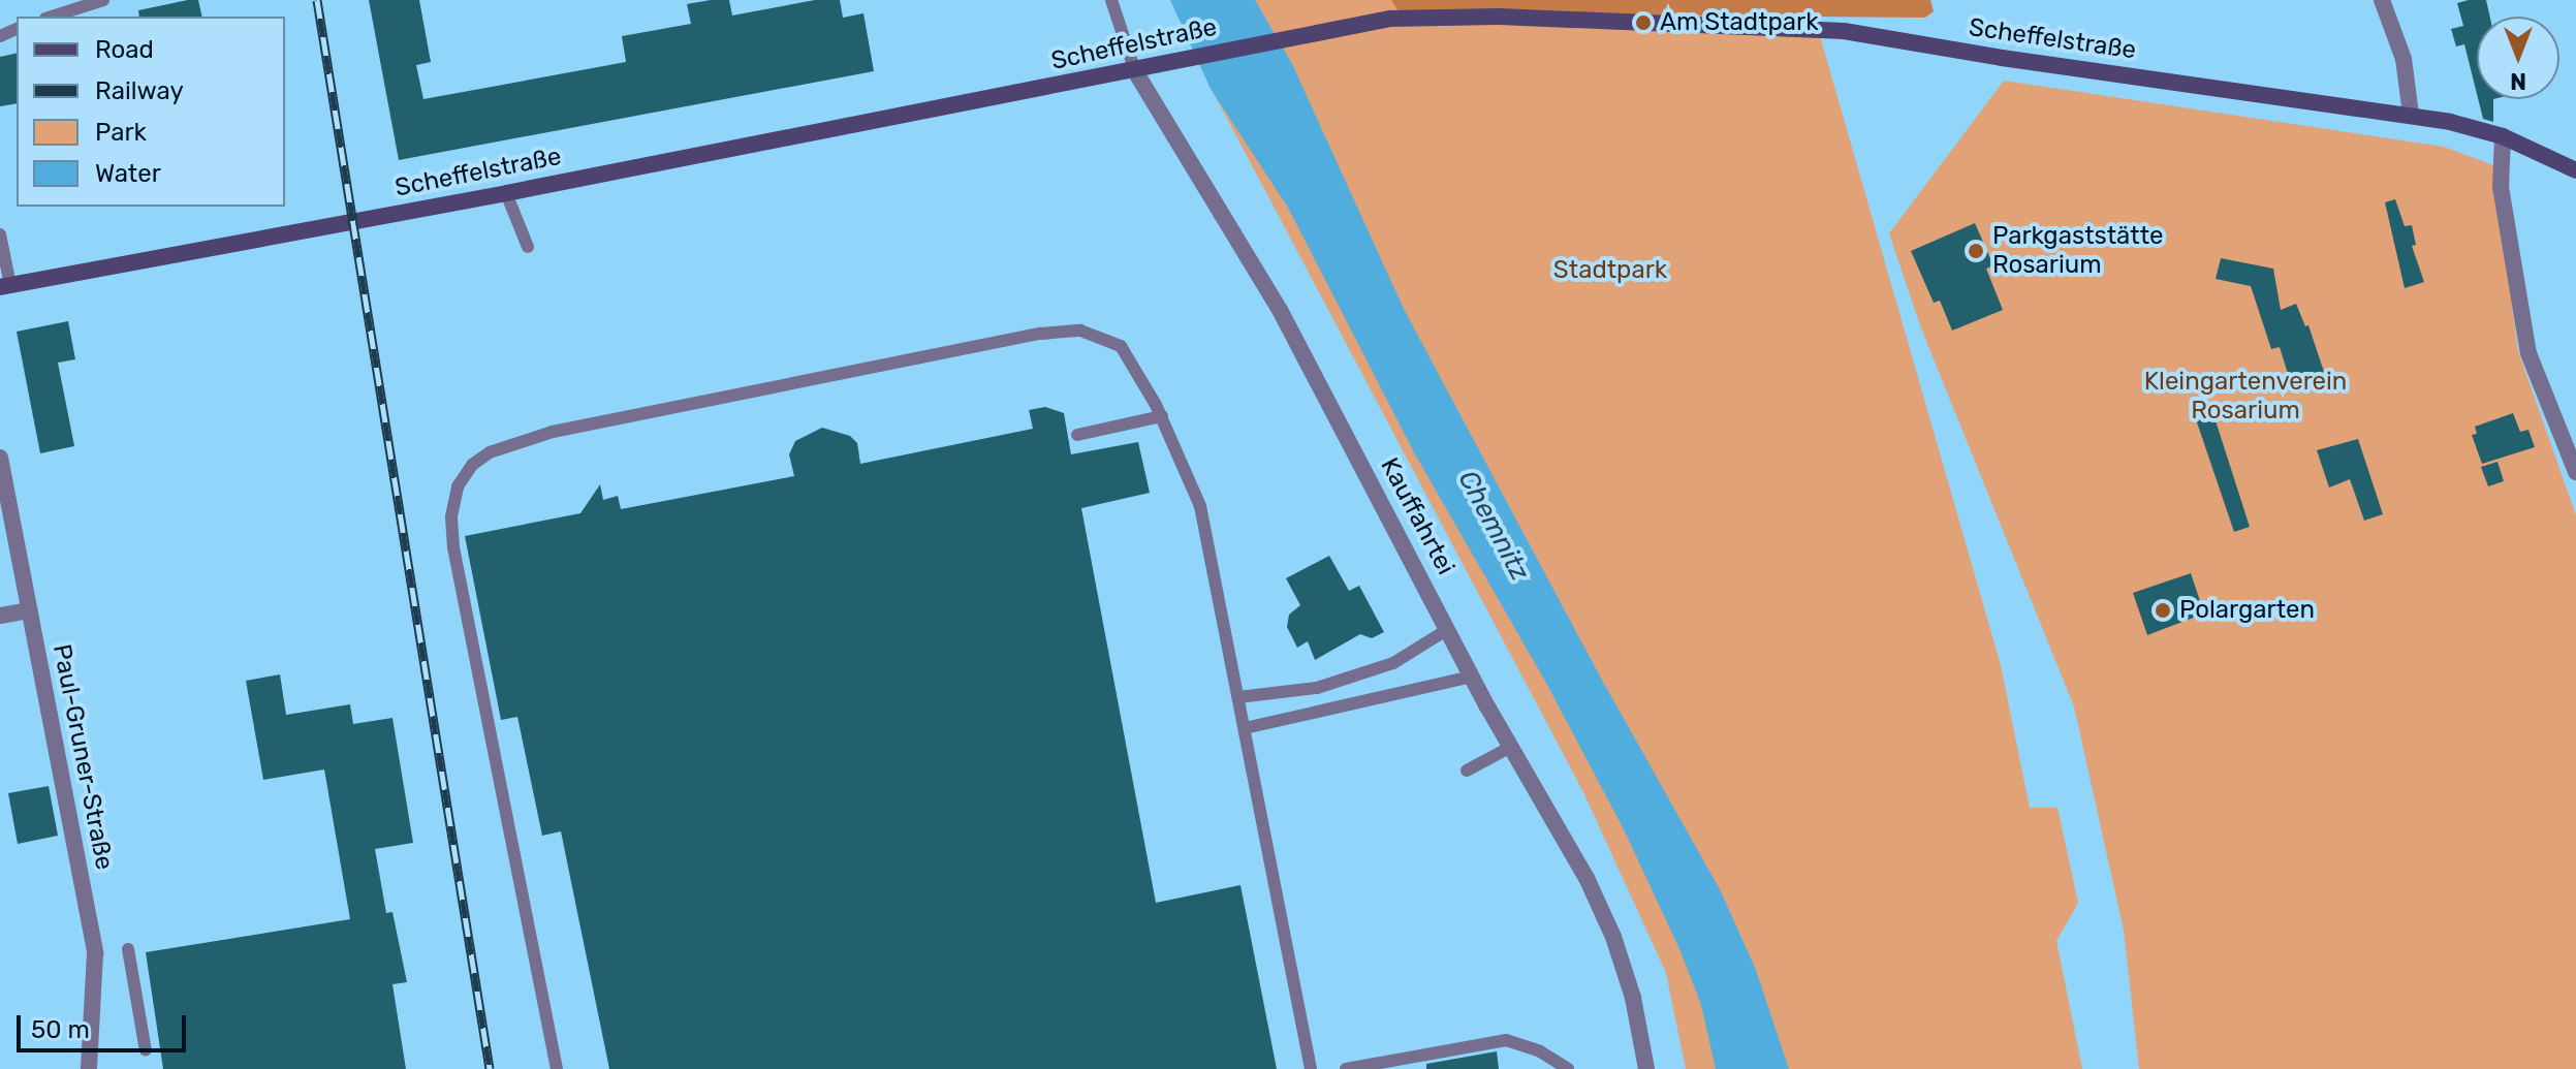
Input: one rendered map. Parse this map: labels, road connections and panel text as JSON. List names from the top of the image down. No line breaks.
{"streets":{"main road":["Scheffelstraße"],"street":["Kauffahrtei","Paul-Gruner-Straße"]},"crossings":[["Scheffelstraße","Kauffahrtei"]],"water":["Chemnitz"],"parks":["Stadtpark","Kleingartenverein Rosarium"],"places":["Am Stadtpark","Parkgaststätte Rosarium","Polargarten"],"legend":["Road","Railway","Park","Water"],"scale_bar":"50 m","north":"bottom"}
